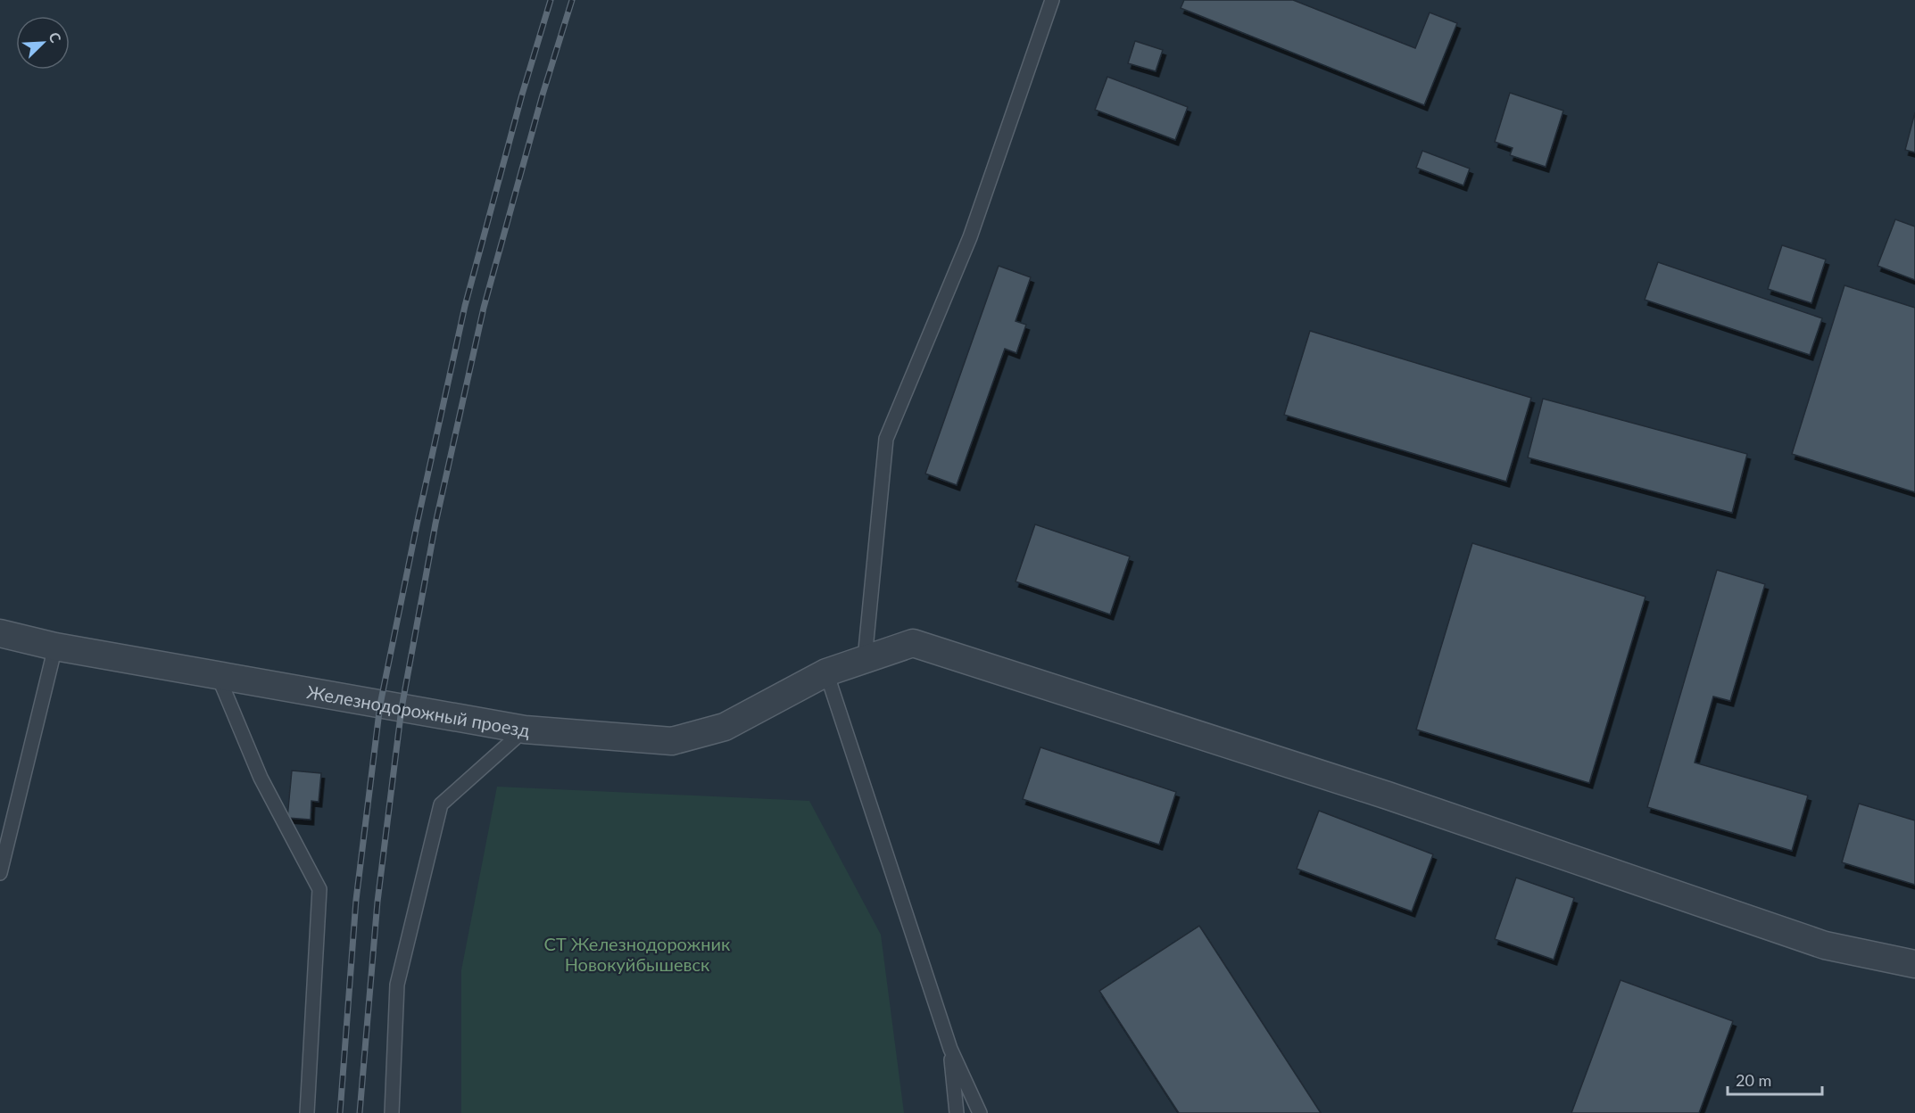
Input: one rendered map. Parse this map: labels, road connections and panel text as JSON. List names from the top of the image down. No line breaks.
{"streets":{"street":["Железнодорожный проезд"]},"parks":["СТ Железнодорожник Новокуйбышевск"],"scale_bar":"20 m","north":"top right"}
